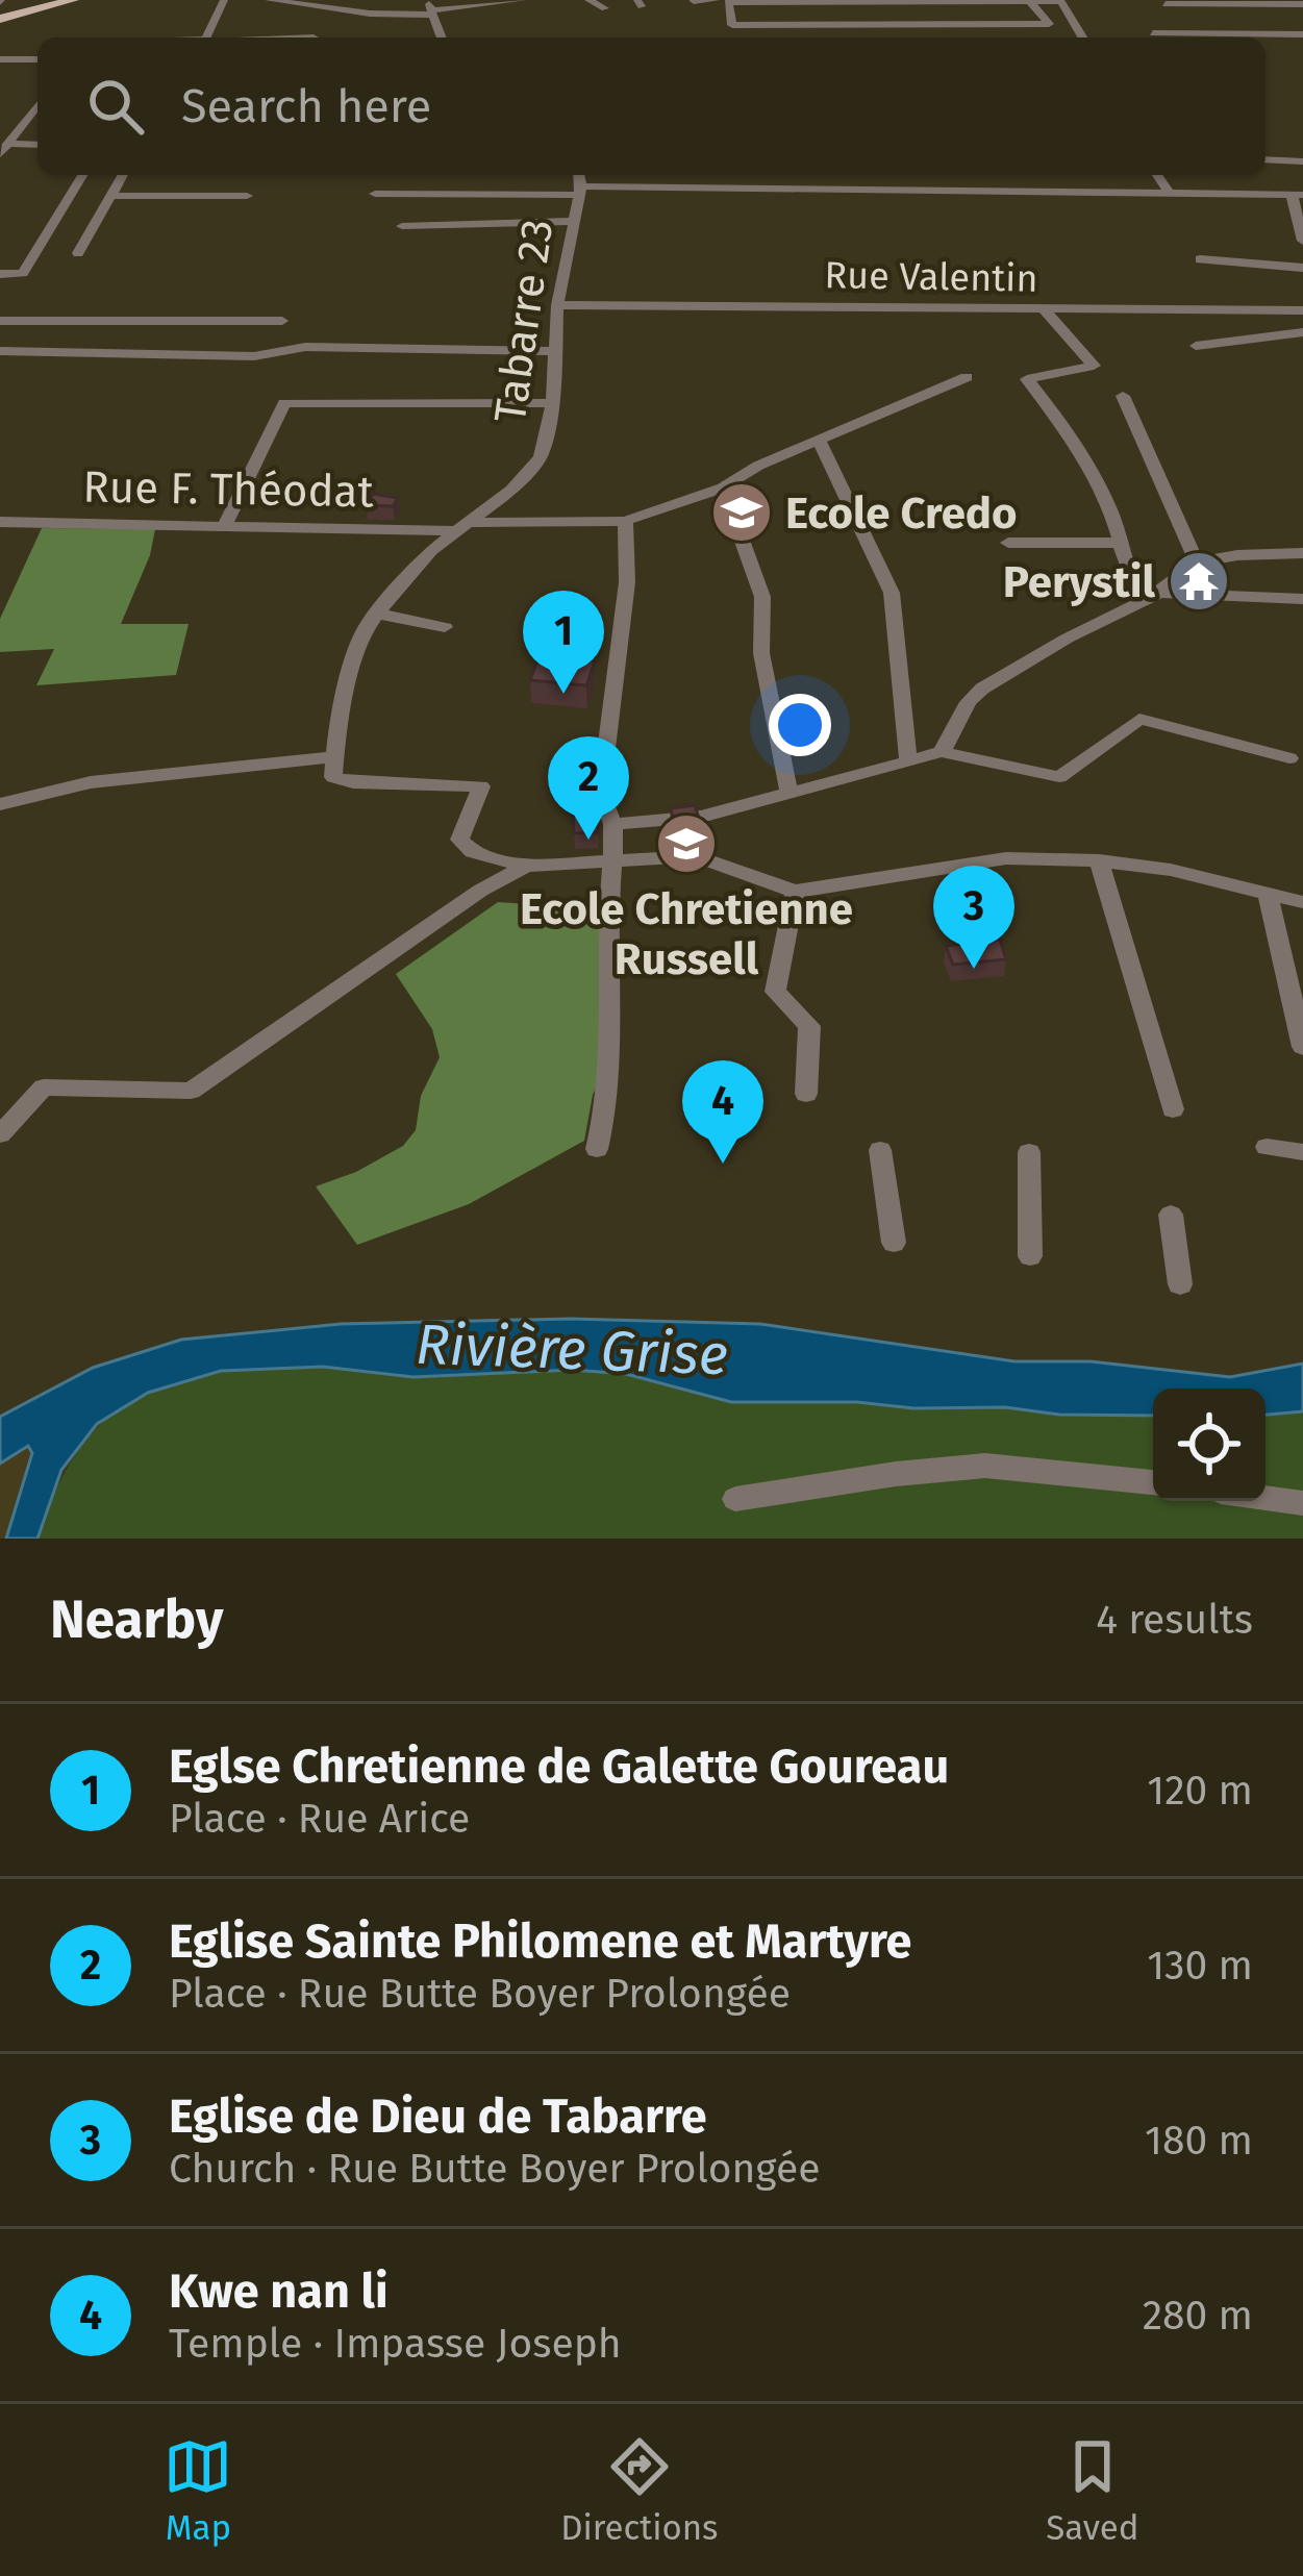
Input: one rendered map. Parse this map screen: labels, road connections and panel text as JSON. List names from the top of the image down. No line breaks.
{"streets":{"street":["Rue Valentin","Tabarre 23","Rue F. Théodat"]},"crossings":[["Rue Valentin","Tabarre 23"],["Tabarre 23","Rue F. Théodat"]],"water":["Rivière Grise"],"places":{"school or university":["Ecole Credo","Ecole Chretienne Russell"],"temple":["Perystil"]},"page":{"search":"Search here","pins":["1","2","3","4"],"heading":["Nearby","4 results"],"list":[{"mark":"1","name":"Eglse Chretienne de Galette Goureau","note":"Place · Rue Arice","value":"120 m"},{"mark":"2","name":"Eglise Sainte Philomene et Martyre","note":"Place · Rue Butte Boyer Prolongée","value":"130 m"},{"mark":"3","name":"Eglise de Dieu de Tabarre","note":"Church · Rue Butte Boyer Prolongée","value":"180 m"},{"mark":"4","name":"Kwe nan li","note":"Temple · Impasse Joseph","value":"280 m"}],"nav":["Map","Directions","Saved"]}}
